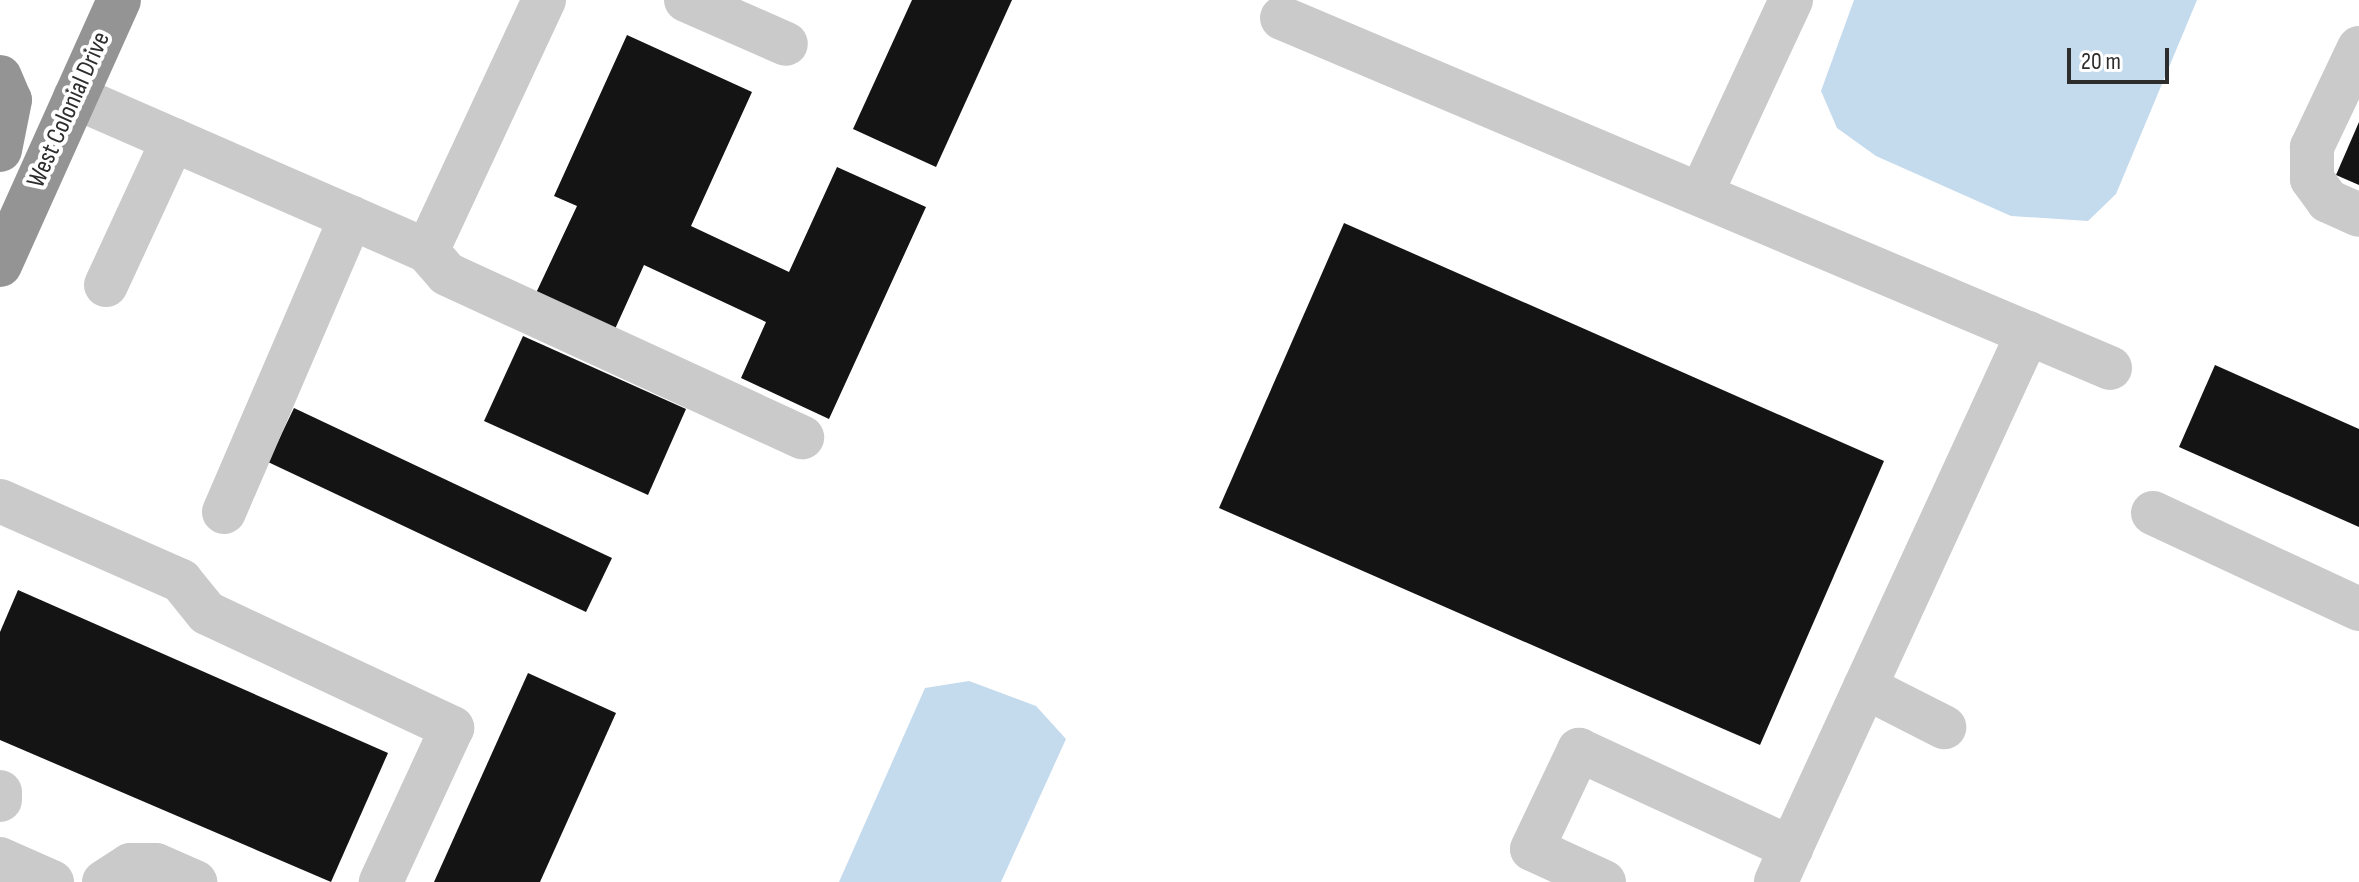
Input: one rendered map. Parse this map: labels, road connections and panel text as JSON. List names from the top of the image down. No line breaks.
{"streets":{"highway":["West Colonial Drive"]},"scale_bar":"20 m"}
